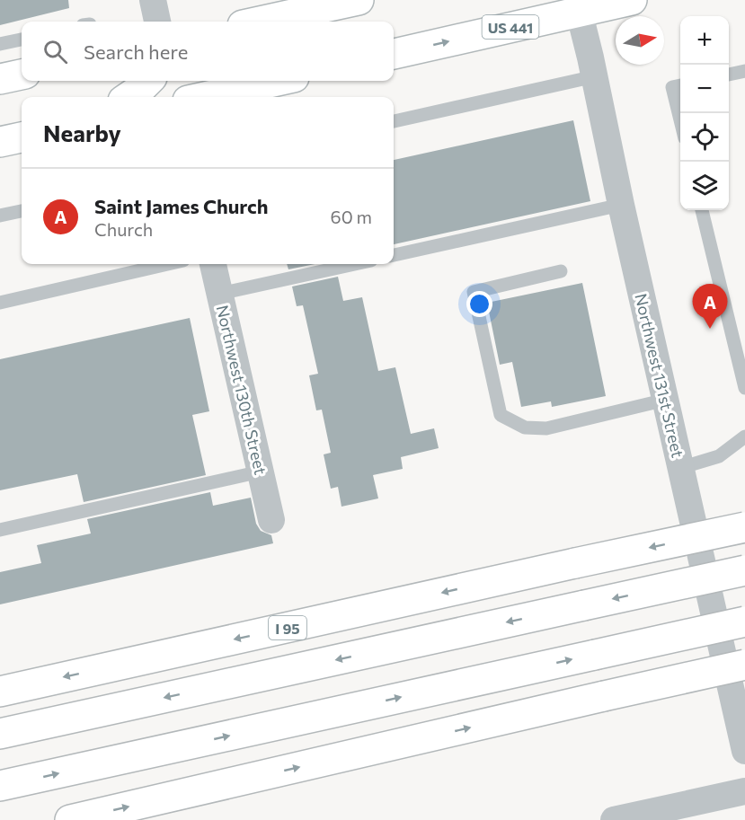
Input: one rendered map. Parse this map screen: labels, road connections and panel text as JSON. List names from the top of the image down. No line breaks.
{"streets":{"main road":["US 441","I 95"],"street":["Northwest 131st Street","Northwest 130th Street"]},"crossings":[["US 441","Northwest 131st Street"]],"north":"right","page":{"map_buttons":["+","−"],"search":"Search here","heading":"Nearby","list":[{"mark":"A","name":"Saint James Church","note":"Church","value":"60 m"}],"pins":"A"}}
